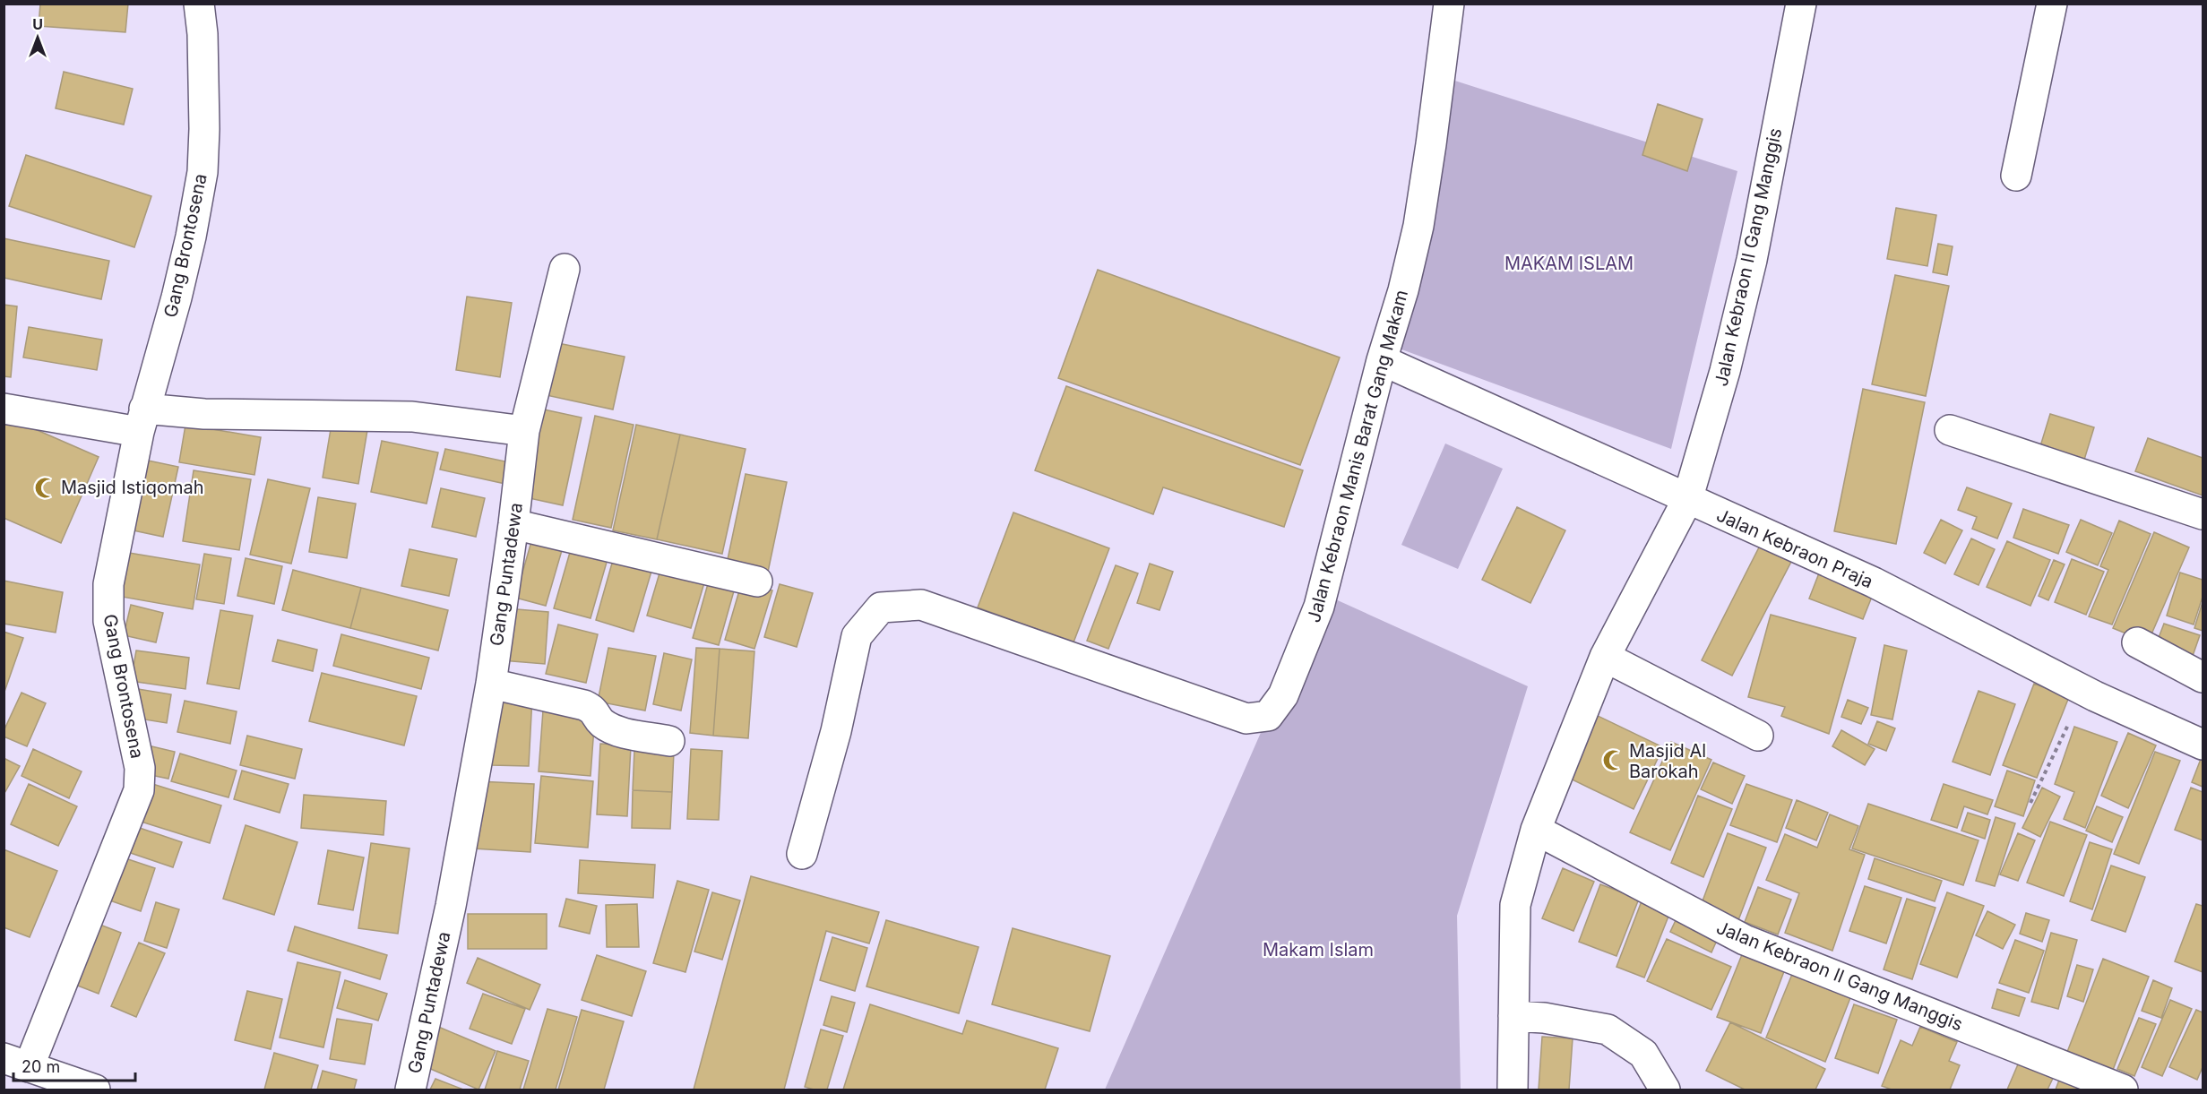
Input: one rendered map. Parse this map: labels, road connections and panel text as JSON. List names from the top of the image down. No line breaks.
{"streets":{"street":["Gang Brontosena","Jalan Kebraon II Gang Manggis","Jalan Kebraon Manis Barat Gang Makam","Jalan Kebraon Praja","Gang Puntadewa"]},"crossings":[["Jalan Kebraon II Gang Manggis","Jalan Kebraon Praja"],["Jalan Kebraon Manis Barat Gang Makam","Jalan Kebraon Praja"]],"parks":["MAKAM ISLAM","Makam Islam"],"places":{"mosque":["Masjid Istiqomah","Masjid Al Barokah"]},"scale_bar":"20 m","north":"top"}
